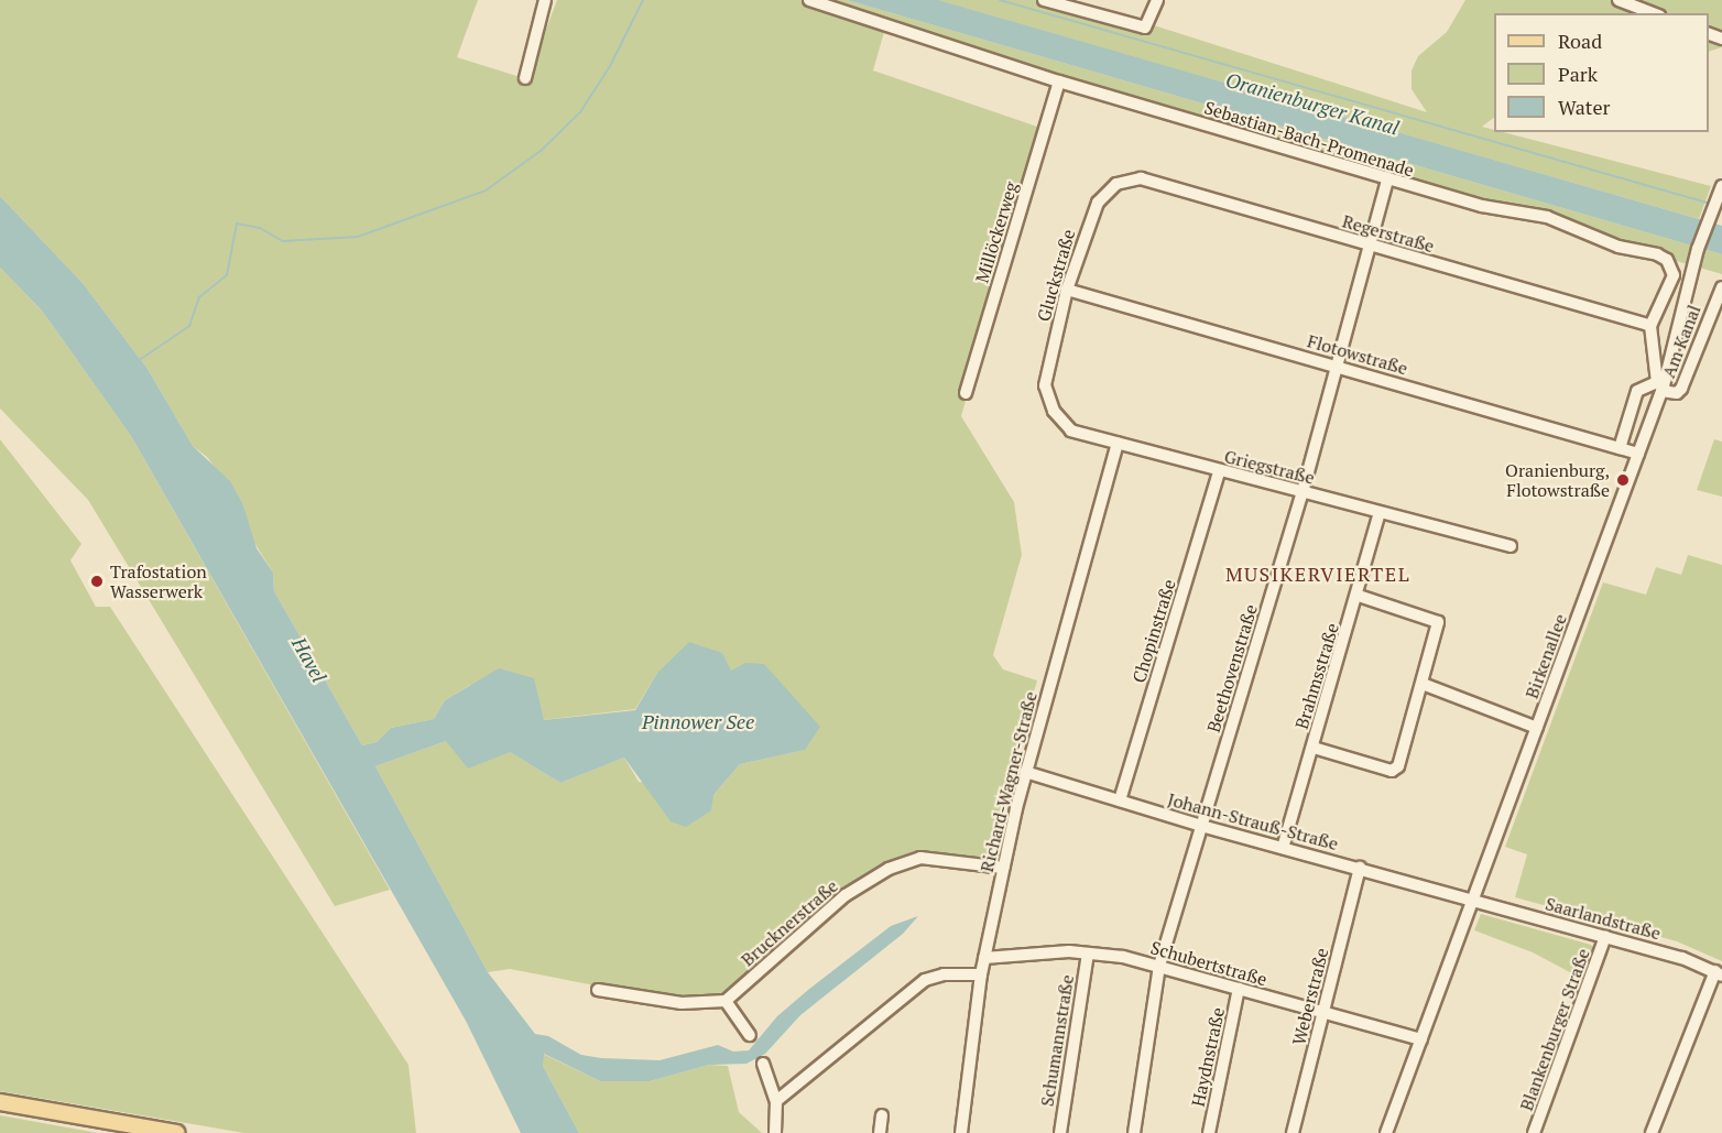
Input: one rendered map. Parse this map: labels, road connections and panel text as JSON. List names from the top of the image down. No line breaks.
{"streets":{"street":["Sebastian-Bach-Promenade","Millöckerweg","Regerstraße","Gluckstraße","Am Kanal","Flotowstraße","Griegstraße","Chopinstraße","Birkenallee","Beethovenstraße","Brahmsstraße","Richard-Wagner-Straße","Johann-Strauß-Straße","Saarlandstraße","Brucknerstraße","Schubertstraße","Weberstraße","Blankenburger Straße","Schumannstraße","Haydnstraße"]},"crossings":[["Sebastian-Bach-Promenade","Millöckerweg"],["Sebastian-Bach-Promenade","Regerstraße"],["Sebastian-Bach-Promenade","Beethovenstraße"],["Regerstraße","Gluckstraße"],["Regerstraße","Beethovenstraße"],["Gluckstraße","Flotowstraße"],["Gluckstraße","Griegstraße"],["Am Kanal","Birkenallee"],["Flotowstraße","Birkenallee"],["Flotowstraße","Beethovenstraße"],["Griegstraße","Chopinstraße"],["Griegstraße","Beethovenstraße"],["Griegstraße","Brahmsstraße"],["Griegstraße","Richard-Wagner-Straße"],["Chopinstraße","Johann-Strauß-Straße"],["Birkenallee","Johann-Strauß-Straße"],["Birkenallee","Saarlandstraße"],["Birkenallee","Schubertstraße"],["Beethovenstraße","Johann-Strauß-Straße"],["Beethovenstraße","Schubertstraße"],["Brahmsstraße","Johann-Strauß-Straße"],["Richard-Wagner-Straße","Johann-Strauß-Straße"],["Richard-Wagner-Straße","Brucknerstraße"],["Richard-Wagner-Straße","Schubertstraße"],["Johann-Strauß-Straße","Saarlandstraße"],["Johann-Strauß-Straße","Weberstraße"],["Saarlandstraße","Blankenburger Straße"],["Schubertstraße","Weberstraße"],["Schubertstraße","Schumannstraße"],["Schubertstraße","Haydnstraße"]],"districts":["MUSIKERVIERTEL"],"water":["Oranienburger Kanal","Havel","Pinnower See"],"places":["Oranienburg, Flotowstraße","Trafostation Wasserwerk"],"legend":["Road","Park","Water"]}
